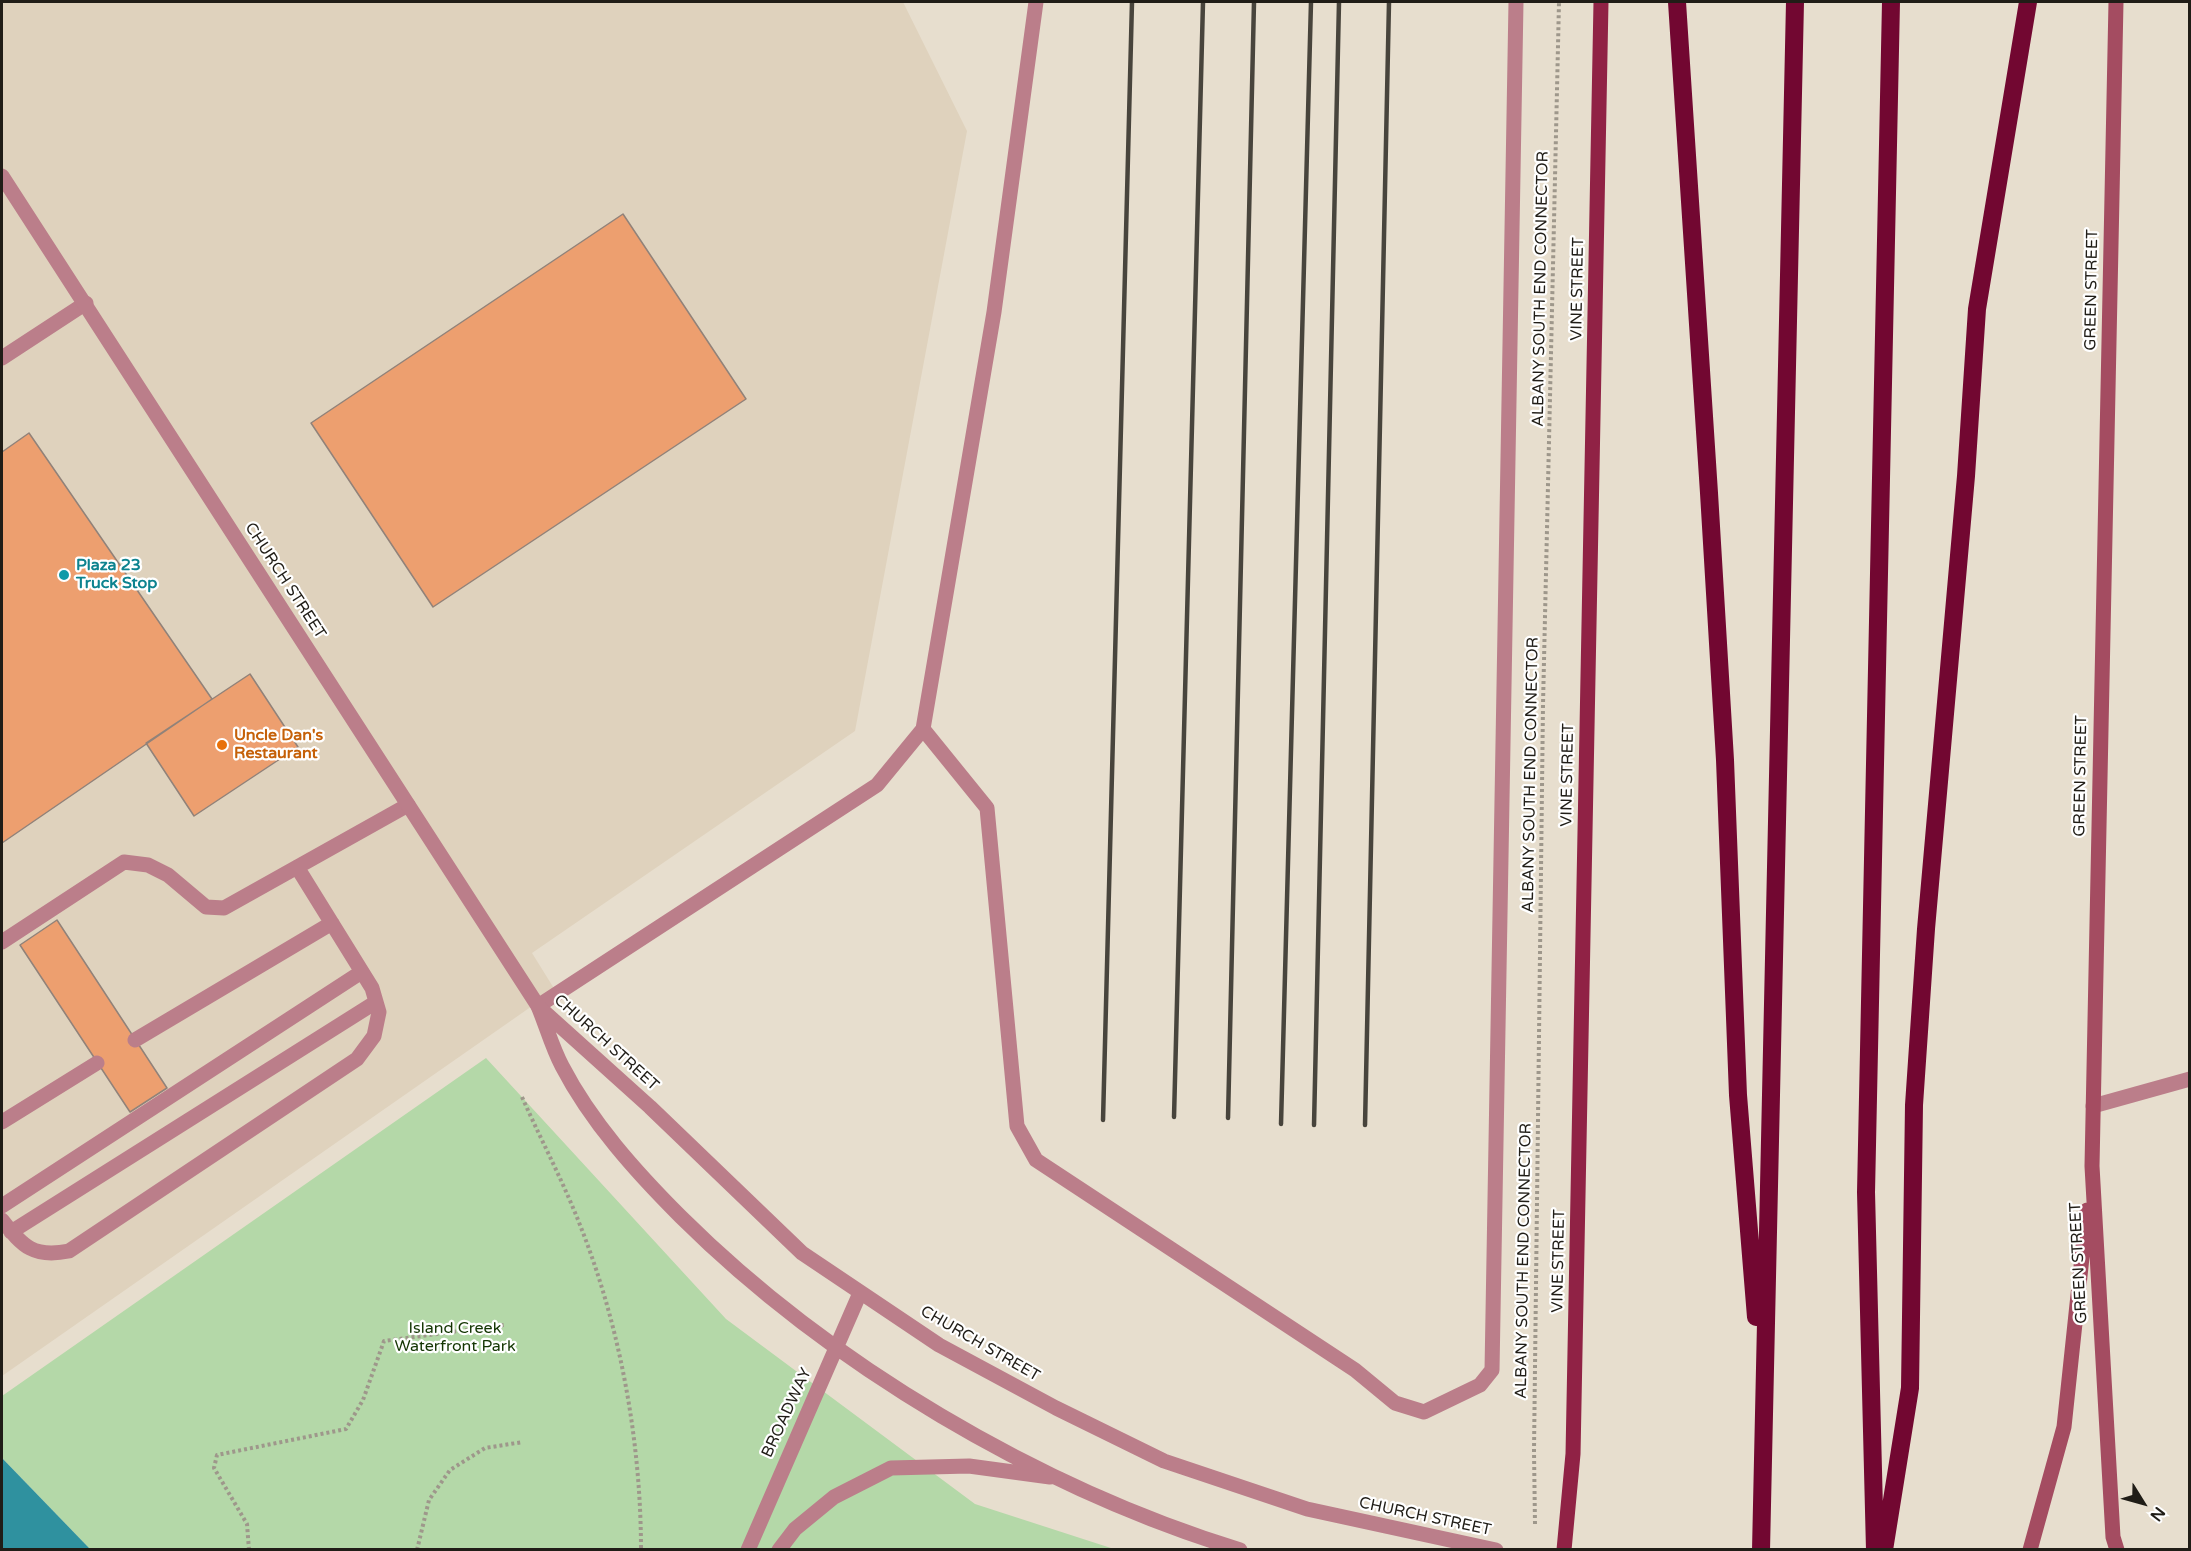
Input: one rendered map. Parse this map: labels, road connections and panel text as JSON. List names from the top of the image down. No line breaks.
{"streets":{"main road":["VINE STREET","GREEN STREET"],"street":["CHURCH STREET","BROADWAY"],"path":["ALBANY SOUTH END CONNECTOR"]},"crossings":[["CHURCH STREET","BROADWAY"]],"parks":["Island Creek Waterfront Park"],"places":["Plaza 23 Truck Stop","Uncle Dan's Restaurant"],"north":"bottom right"}
